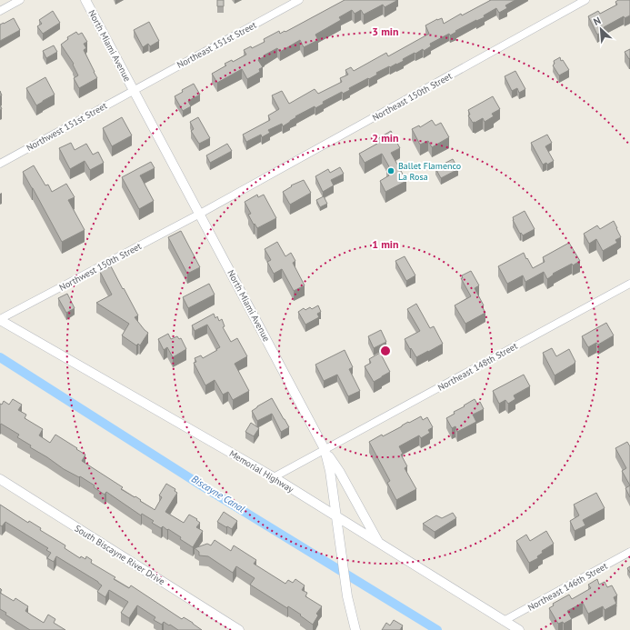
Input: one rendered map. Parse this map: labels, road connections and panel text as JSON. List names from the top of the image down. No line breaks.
{"streets":{"street":["Northeast 151st Street","North Miami Avenue","Northeast 150th Street","Northwest 151st Street","Northwest 150th Street","Northeast 148th Street","Memorial Highway","South Biscayne River Drive","Northeast 146th Street"]},"crossings":[["Northeast 151st Street","North Miami Avenue"],["Northeast 151st Street","Northwest 151st Street"],["North Miami Avenue","Northeast 150th Street"],["North Miami Avenue","Northwest 151st Street"],["North Miami Avenue","Northwest 150th Street"],["North Miami Avenue","Northeast 148th Street"],["North Miami Avenue","Memorial Highway"],["Northeast 150th Street","Northwest 150th Street"],["Northwest 150th Street","Memorial Highway"],["Northeast 148th Street","Memorial Highway"],["Memorial Highway","Northeast 146th Street"]],"water":["Biscayne Canal"],"places":["Ballet Flamenco La Rosa"],"north":"top left","rings":["3 min","2 min","1 min"]}
